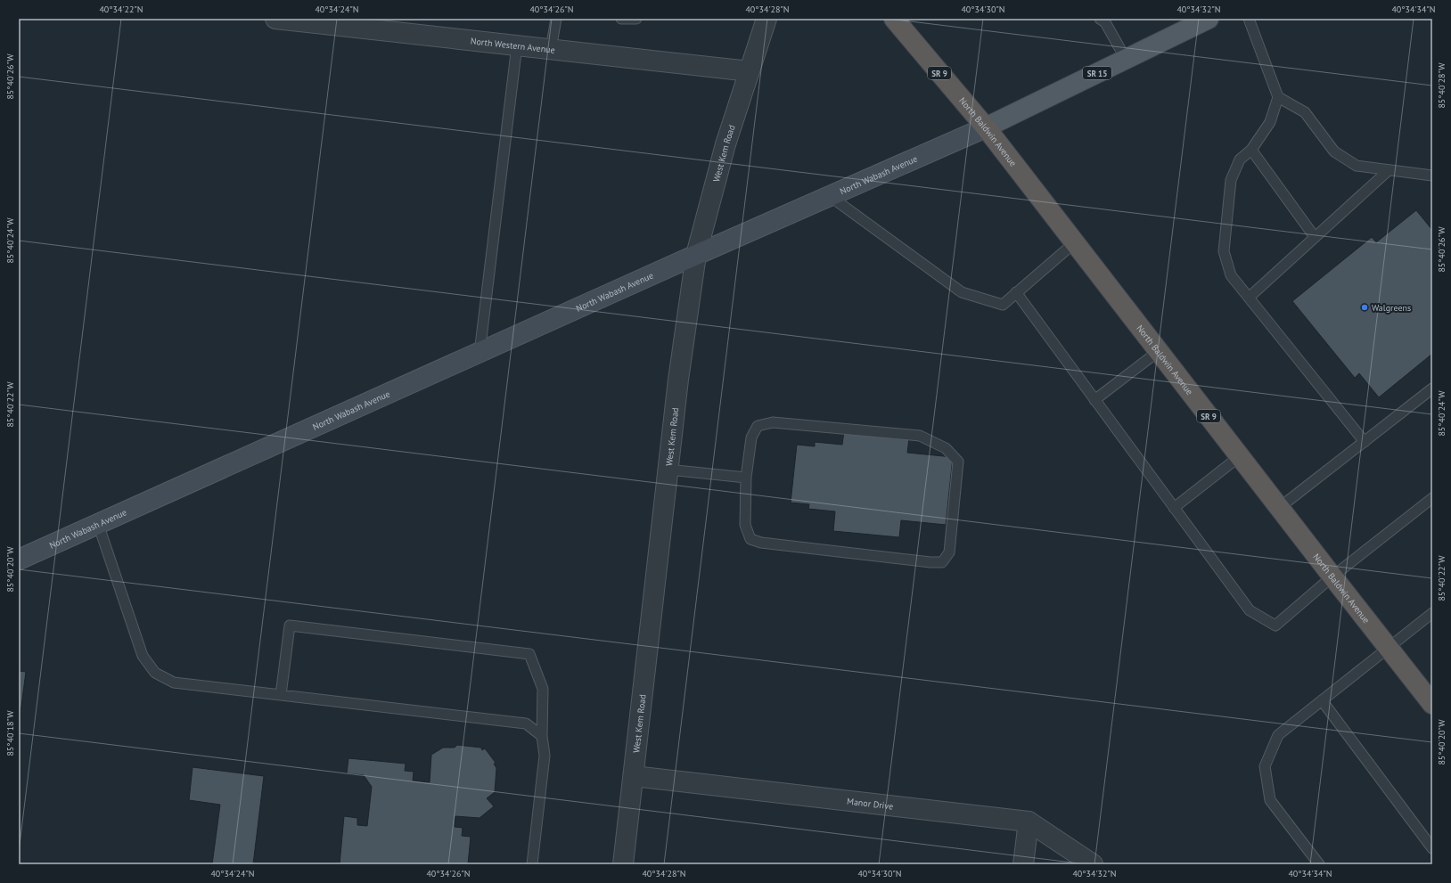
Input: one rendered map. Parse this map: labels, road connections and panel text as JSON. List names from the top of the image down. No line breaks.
{"streets":{"highway":["SR 9","North Baldwin Avenue"],"main road":["SR 15","North Wabash Avenue"],"street":["North Western Avenue","West Kem Road","Manor Drive"]},"crossings":[["North Western Avenue","West Kem Road"],["North Baldwin Avenue","North Wabash Avenue"],["West Kem Road","North Wabash Avenue"],["West Kem Road","Manor Drive"]],"places":["Walgreens"],"coordinates":["40°34'22\"N","40°34'24\"N","40°34'26\"N","40°34'28\"N","40°34'30\"N","40°34'32\"N","40°34'34\"N","85°40'26\"W","85°40'28\"W","85°40'24\"W","85°40'22\"W","85°40'20\"W","85°40'18\"W"]}
